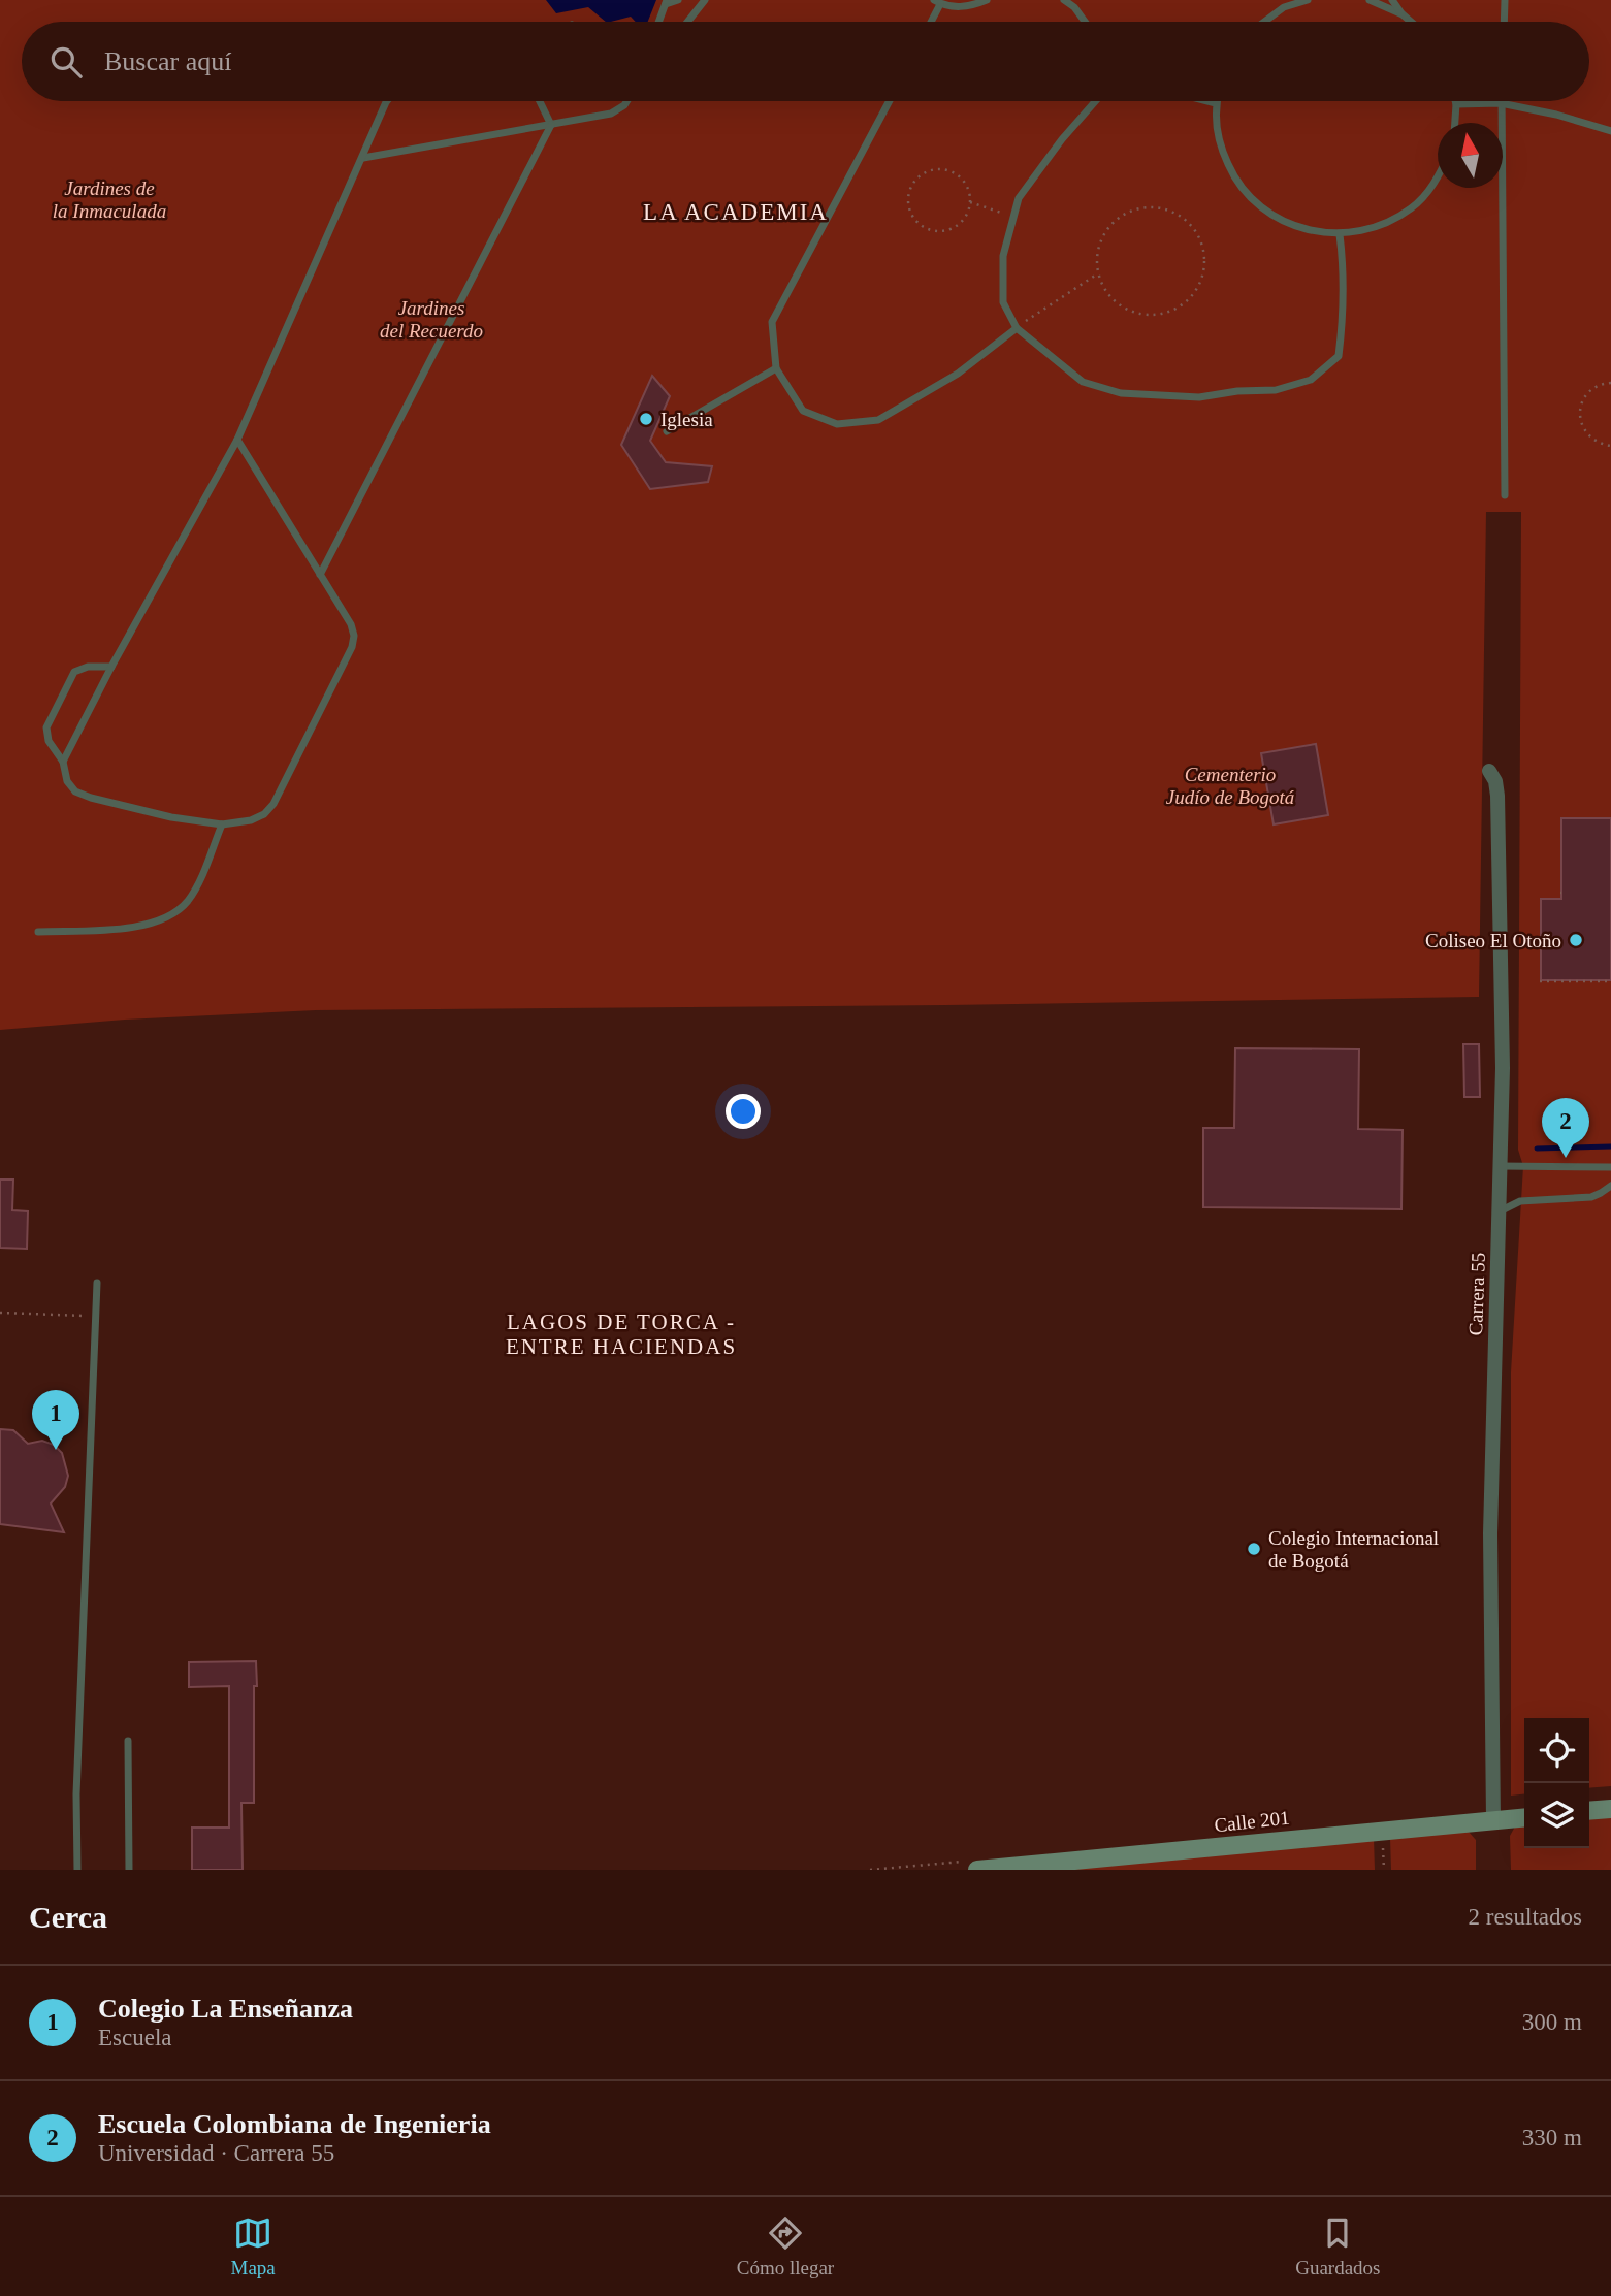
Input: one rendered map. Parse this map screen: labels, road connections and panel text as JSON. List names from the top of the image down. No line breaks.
{"streets":{"main road":["Calle 201"],"street":["Carrera 55"]},"crossings":[["Carrera 55","Calle 201"]],"districts":["LA ACADEMIA","LAGOS DE TORCA - ENTRE HACIENDAS"],"parks":["Jardines de la Inmaculada","Jardines del Recuerdo","Cementerio Judío de Bogotá"],"places":["Iglesia","Coliseo El Otoño","Colegio Internacional de Bogotá"],"north":"top","page":{"search":"Buscar aquí","pins":["2","1"],"heading":["Cerca","2 resultados"],"list":[{"mark":"1","name":"Colegio La Enseñanza","note":"Escuela","value":"300 m"},{"mark":"2","name":"Escuela Colombiana de Ingenieria","note":"Universidad · Carrera 55","value":"330 m"}],"nav":["Mapa","Cómo llegar","Guardados"]}}
